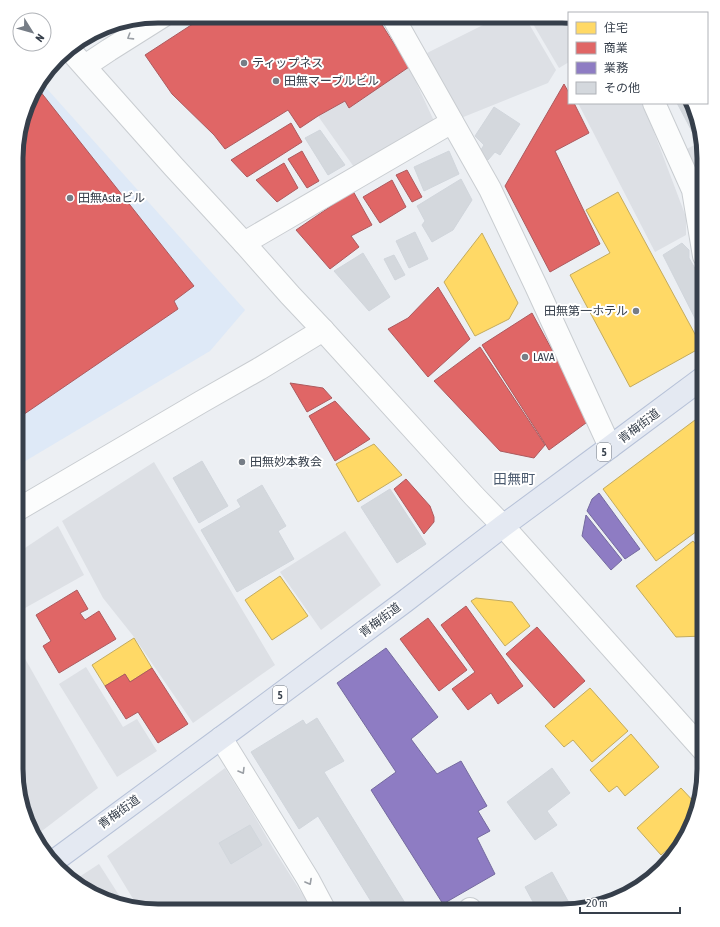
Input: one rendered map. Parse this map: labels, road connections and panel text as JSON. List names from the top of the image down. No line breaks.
{"streets":{"main road":["青梅街道","5"]},"districts":["田無町"],"places":["ティップネス","田無マーブルビル","田無Astaビル","田無第一ホテル","LAVA","田無妙本教会"],"legend":["住宅","商業","業務","その他"],"scale_bar":"20 m","north":"bottom right"}
